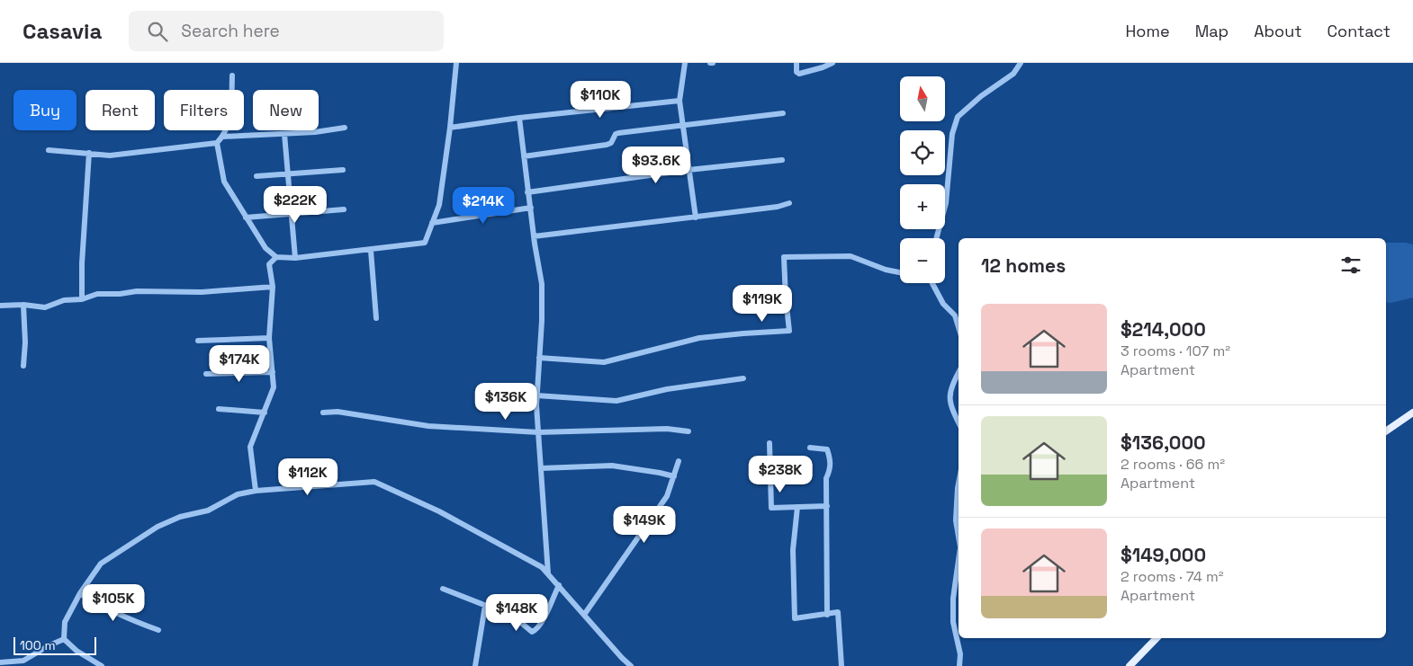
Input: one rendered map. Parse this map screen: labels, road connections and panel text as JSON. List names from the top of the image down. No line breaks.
{"scale_bar":"100 m","north":"top","page":{"header":"Casavia","search":"Search here","nav":["Home","Map","About","Contact"],"map_buttons":["+","−"],"price":["$110K","$93.6K","$222K","$214K","$119K","$174K","$136K","$238K","$112K","$149K","$105K","$148K"],"chip":["Buy","Rent","Filters","New"],"heading":"12 homes","list":[{"name":"$214,000","note":"3 rooms · 107 m² · Apartment"},{"name":"$136,000","note":"2 rooms · 66 m² · Apartment"},{"name":"$149,000","note":"2 rooms · 74 m² · Apartment"}],"scale":"100 m"}}
